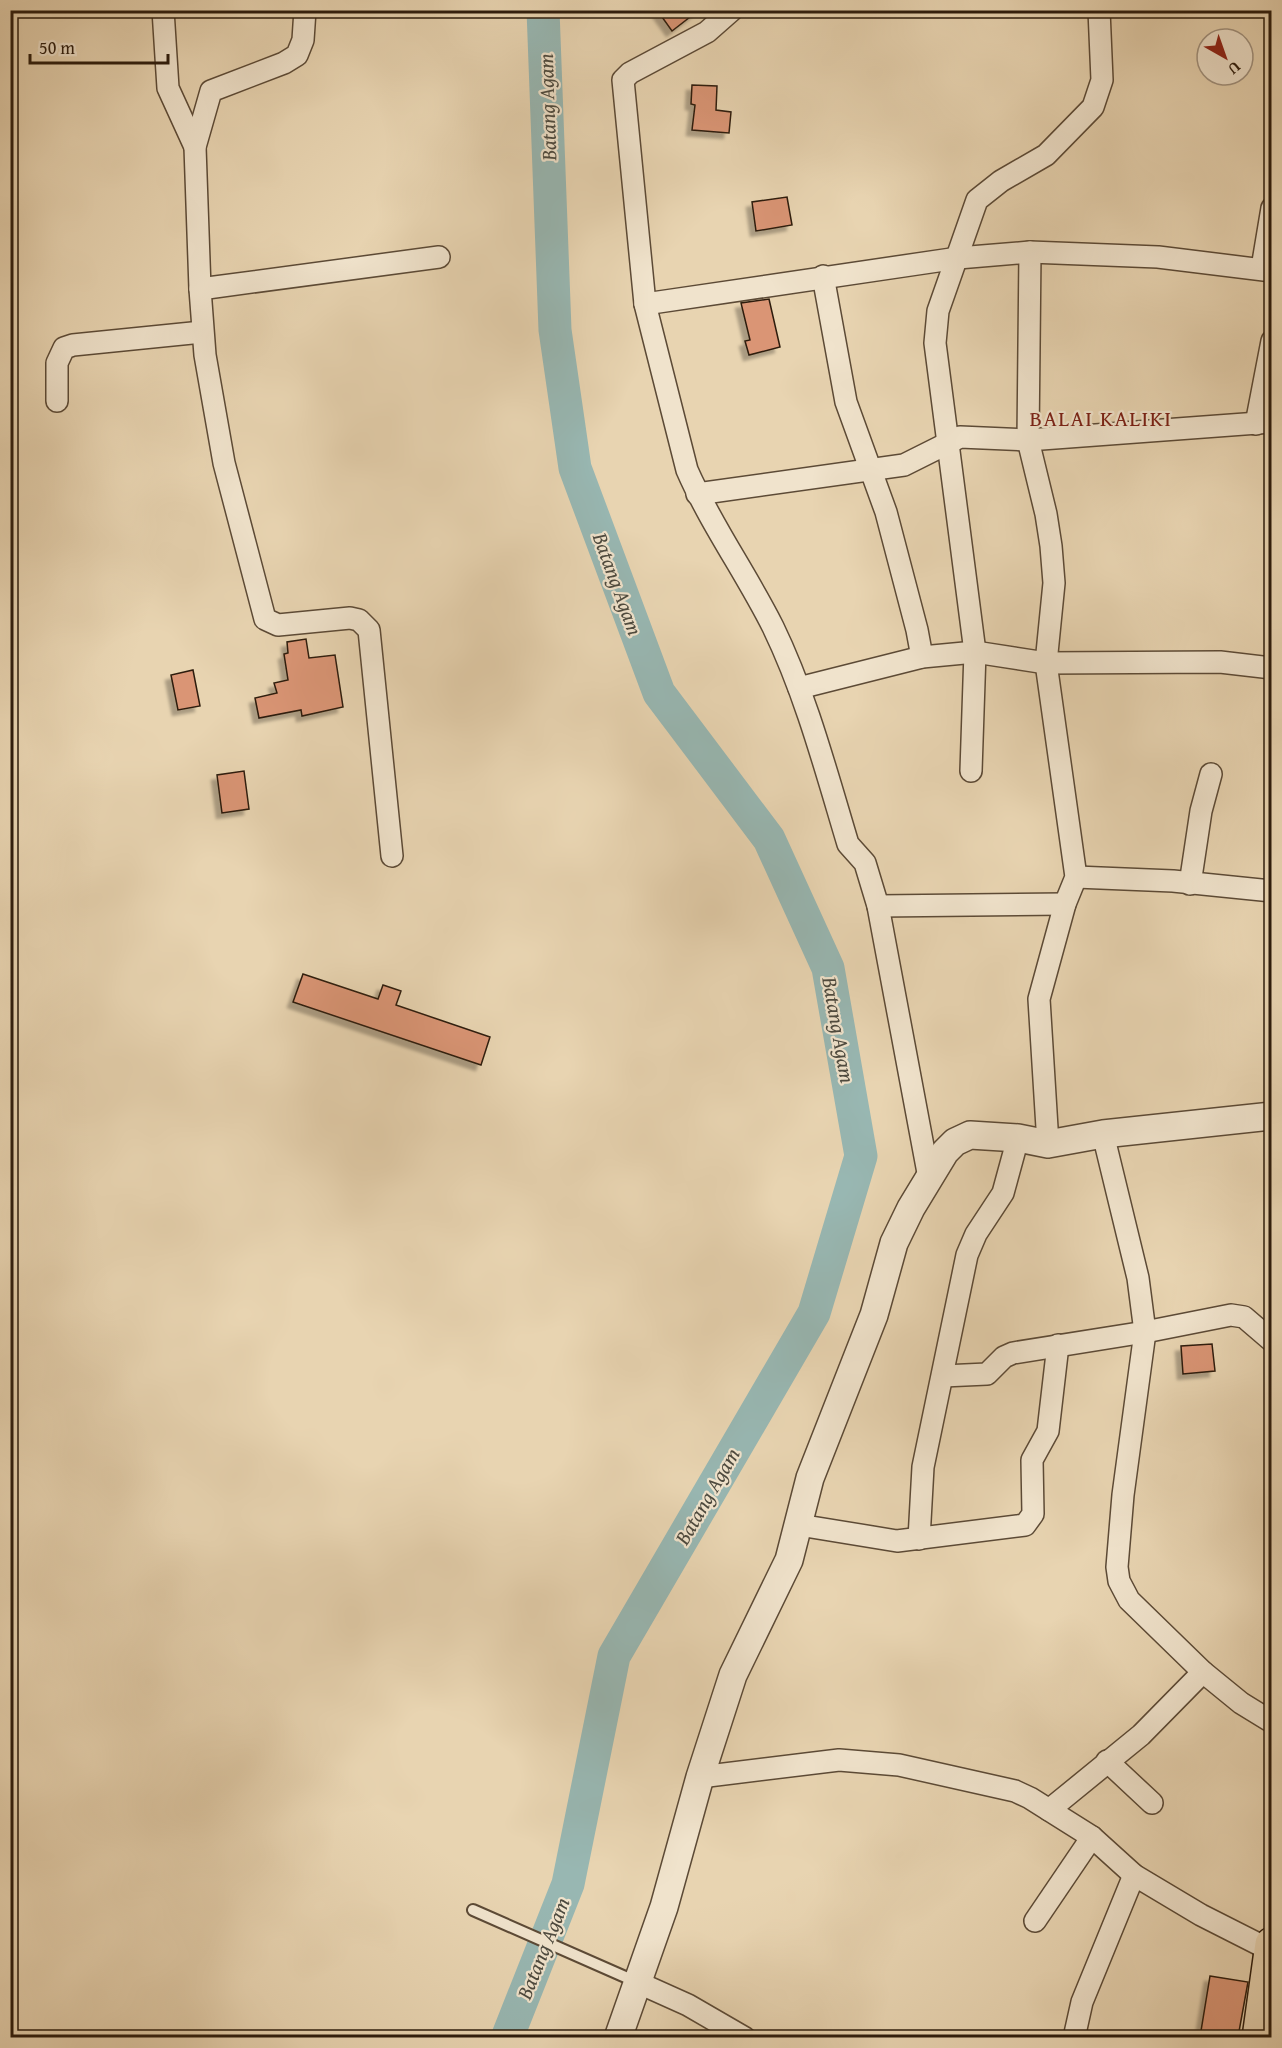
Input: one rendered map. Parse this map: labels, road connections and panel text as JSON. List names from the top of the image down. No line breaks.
{"districts":["BALAI KALIKI"],"water":["Batang Agam"],"scale_bar":"50 m","north":"bottom right"}
